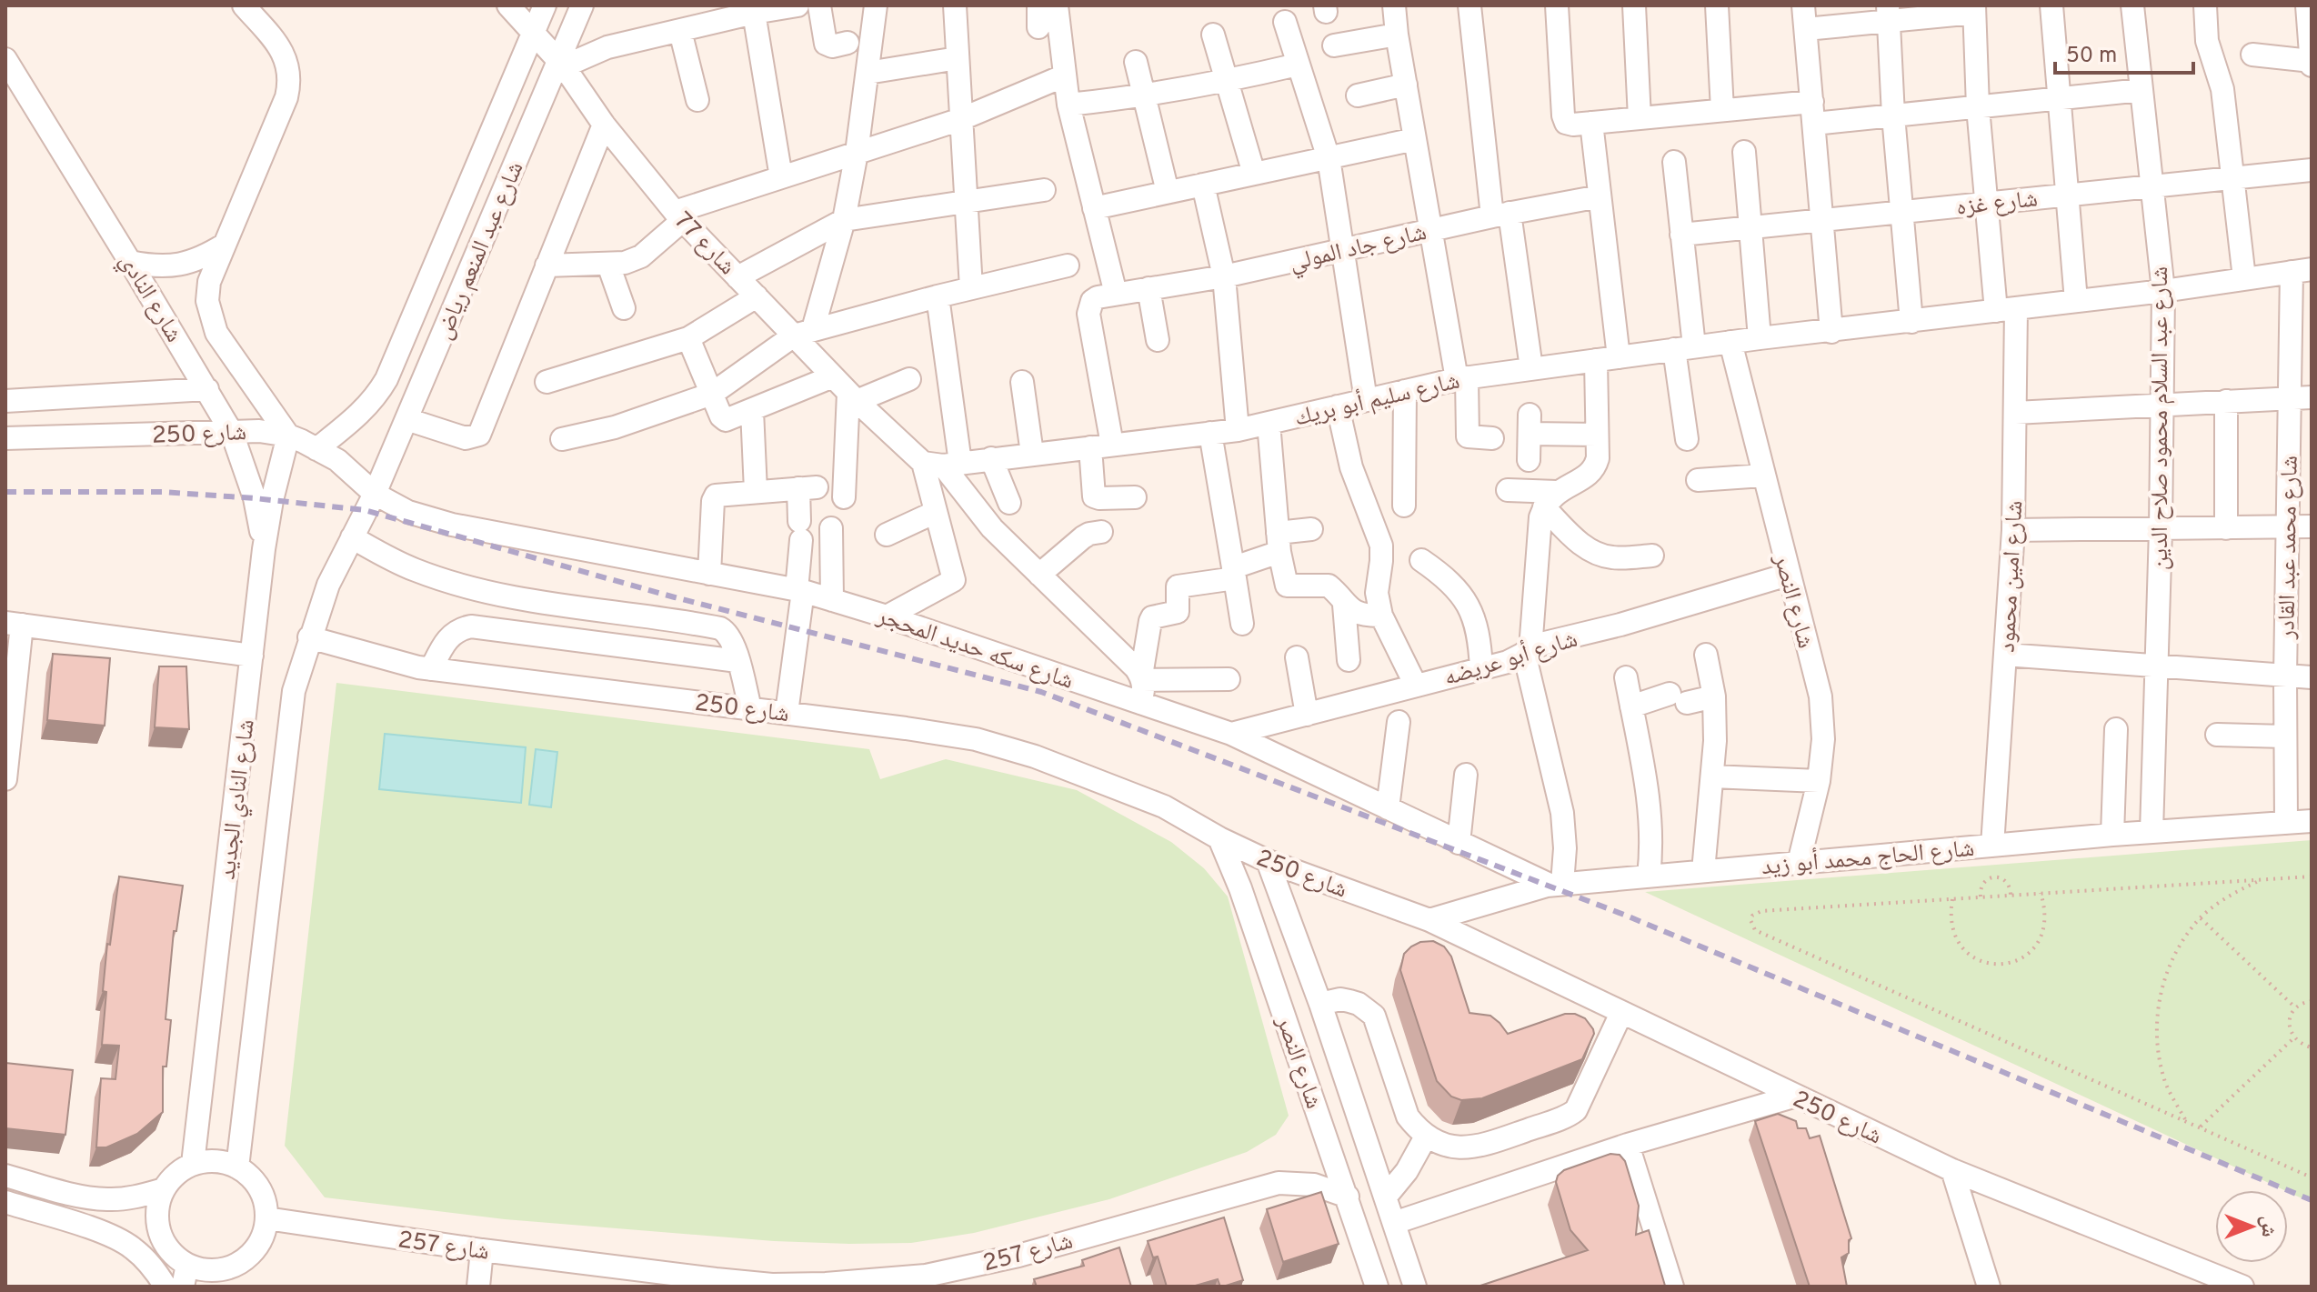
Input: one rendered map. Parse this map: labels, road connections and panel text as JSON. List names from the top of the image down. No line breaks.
{"streets":{"street":["شارع غزه","شارع 77","شارع جاد المولي","شارع عبد المنعم رياض","شارع النادي","شارع سليم أبو بريك","شارع عبد السلام محمود صلاح الدين","شارع 250","شارع محمد عبد القادر","شارع امين محمود","شارع النصر","شارع سكه حديد المحجر","شارع أبو عريضه","شارع النادي الجديد","شارع الحاج محمد أبو زيد","شارع 257"]},"crossings":[["شارع غزه","شارع عبد السلام محمود صلاح الدين"],["شارع غزه","شارع امين محمود"],["شارع 77","شارع عبد المنعم رياض"],["شارع 77","شارع سليم أبو بريك"],["شارع عبد المنعم رياض","شارع 250"],["شارع عبد المنعم رياض","شارع سكه حديد المحجر"],["شارع عبد المنعم رياض","شارع النادي الجديد"],["شارع النادي","شارع 250"],["شارع النادي","شارع النادي الجديد"],["شارع سليم أبو بريك","شارع عبد السلام محمود صلاح الدين"],["شارع سليم أبو بريك","شارع محمد عبد القادر"],["شارع سليم أبو بريك","شارع امين محمود"],["شارع سليم أبو بريك","شارع النصر"],["شارع عبد السلام محمود صلاح الدين","شارع الحاج محمد أبو زيد"],["شارع 250","شارع النصر"],["شارع 250","شارع سكه حديد المحجر"],["شارع 250","شارع النادي الجديد"],["شارع 250","شارع الحاج محمد أبو زيد"],["شارع محمد عبد القادر","شارع الحاج محمد أبو زيد"],["شارع امين محمود","شارع الحاج محمد أبو زيد"],["شارع النصر","شارع أبو عريضه"],["شارع النصر","شارع الحاج محمد أبو زيد"],["شارع النصر","شارع 257"],["شارع سكه حديد المحجر","شارع أبو عريضه"],["شارع سكه حديد المحجر","شارع النادي الجديد"],["شارع سكه حديد المحجر","شارع الحاج محمد أبو زيد"],["شارع النادي الجديد","شارع 257"]],"scale_bar":"50 m","north":"right"}
